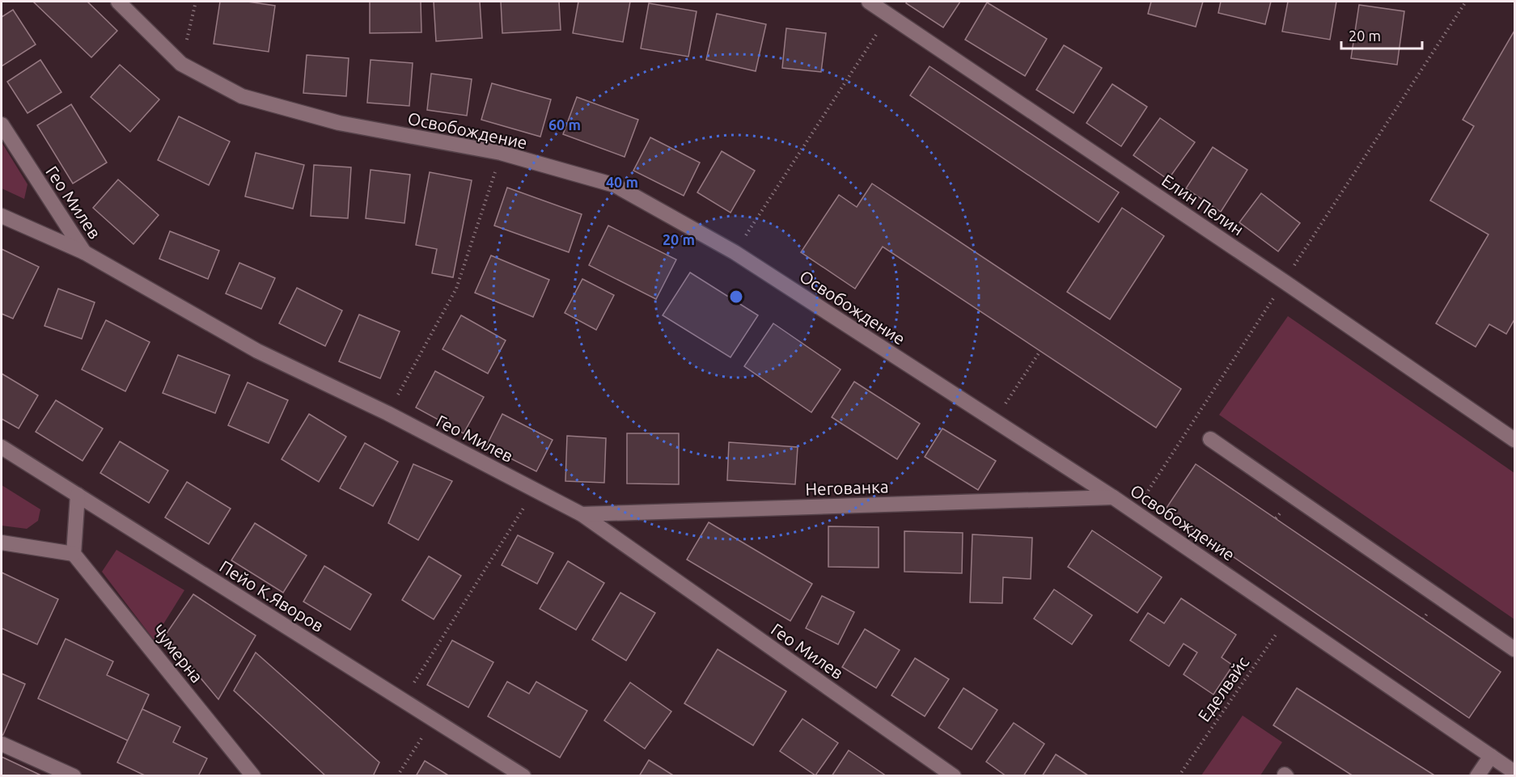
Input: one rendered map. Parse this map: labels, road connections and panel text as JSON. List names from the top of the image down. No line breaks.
{"streets":{"street":["Освобождение","Гео Милев","Елин Пелин","Негованка","Пейо К.Яворов","Чумерна"],"path":["Еделвайс"]},"crossings":[["Освобождение","Негованка"],["Освобождение","Еделвайс"],["Гео Милев","Негованка"]],"scale_bar":"20 m","rings":["60 m","40 m","20 m"]}
